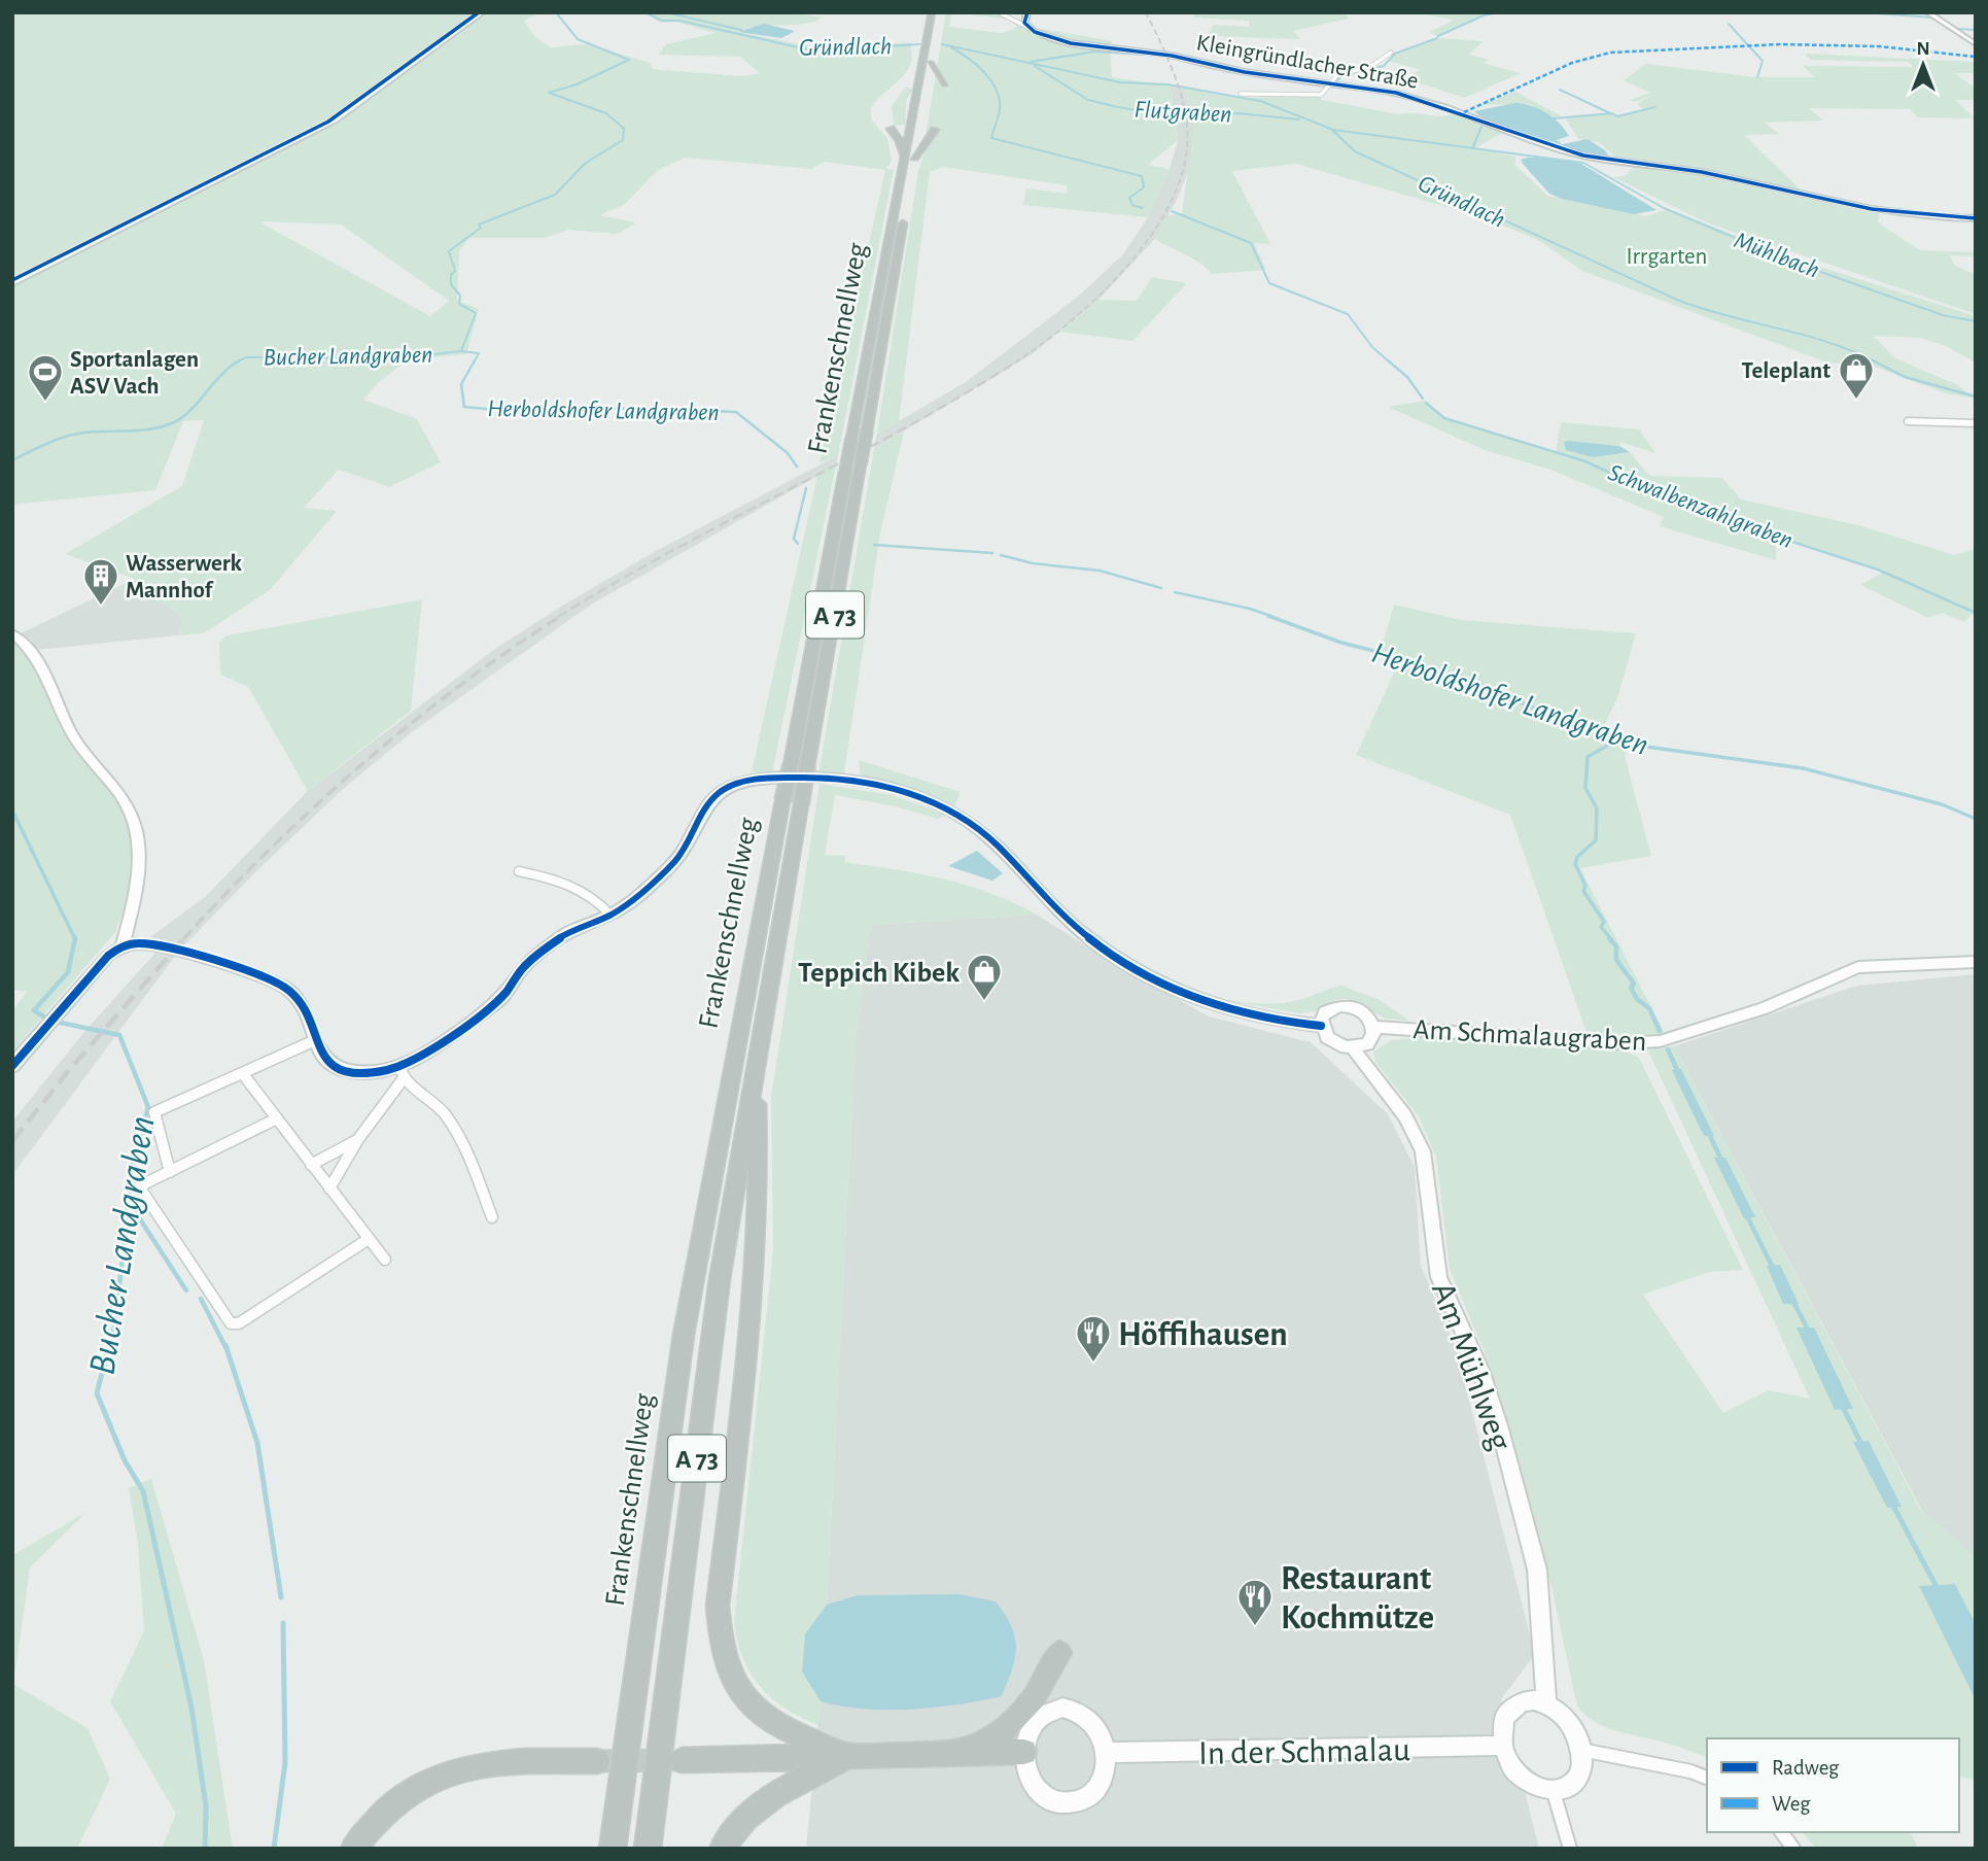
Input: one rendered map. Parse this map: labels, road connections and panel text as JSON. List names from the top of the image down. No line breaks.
{"streets":{"highway":["Frankenschnellweg","A 73"],"street":["Kleingründlacher Straße","Am Schmalaugraben","Am Mühlweg","In der Schmalau"]},"crossings":[["Am Schmalaugraben","Am Mühlweg"],["Am Mühlweg","In der Schmalau"]],"water":["Gründlach","Flutgraben","Mühlbach","Bucher Landgraben","Herboldshofer Landgraben","Schwalbenzahlgraben"],"parks":["Irrgarten"],"places":{"shop":["Teleplant","Teppich Kibek"],"sports":["Sportanlagen ASV Vach"],"building":["Wasserwerk Mannhof"],"restaurant":["Höffihausen","Restaurant Kochmütze"]},"legend":["Radweg","Weg"],"north":"top"}
